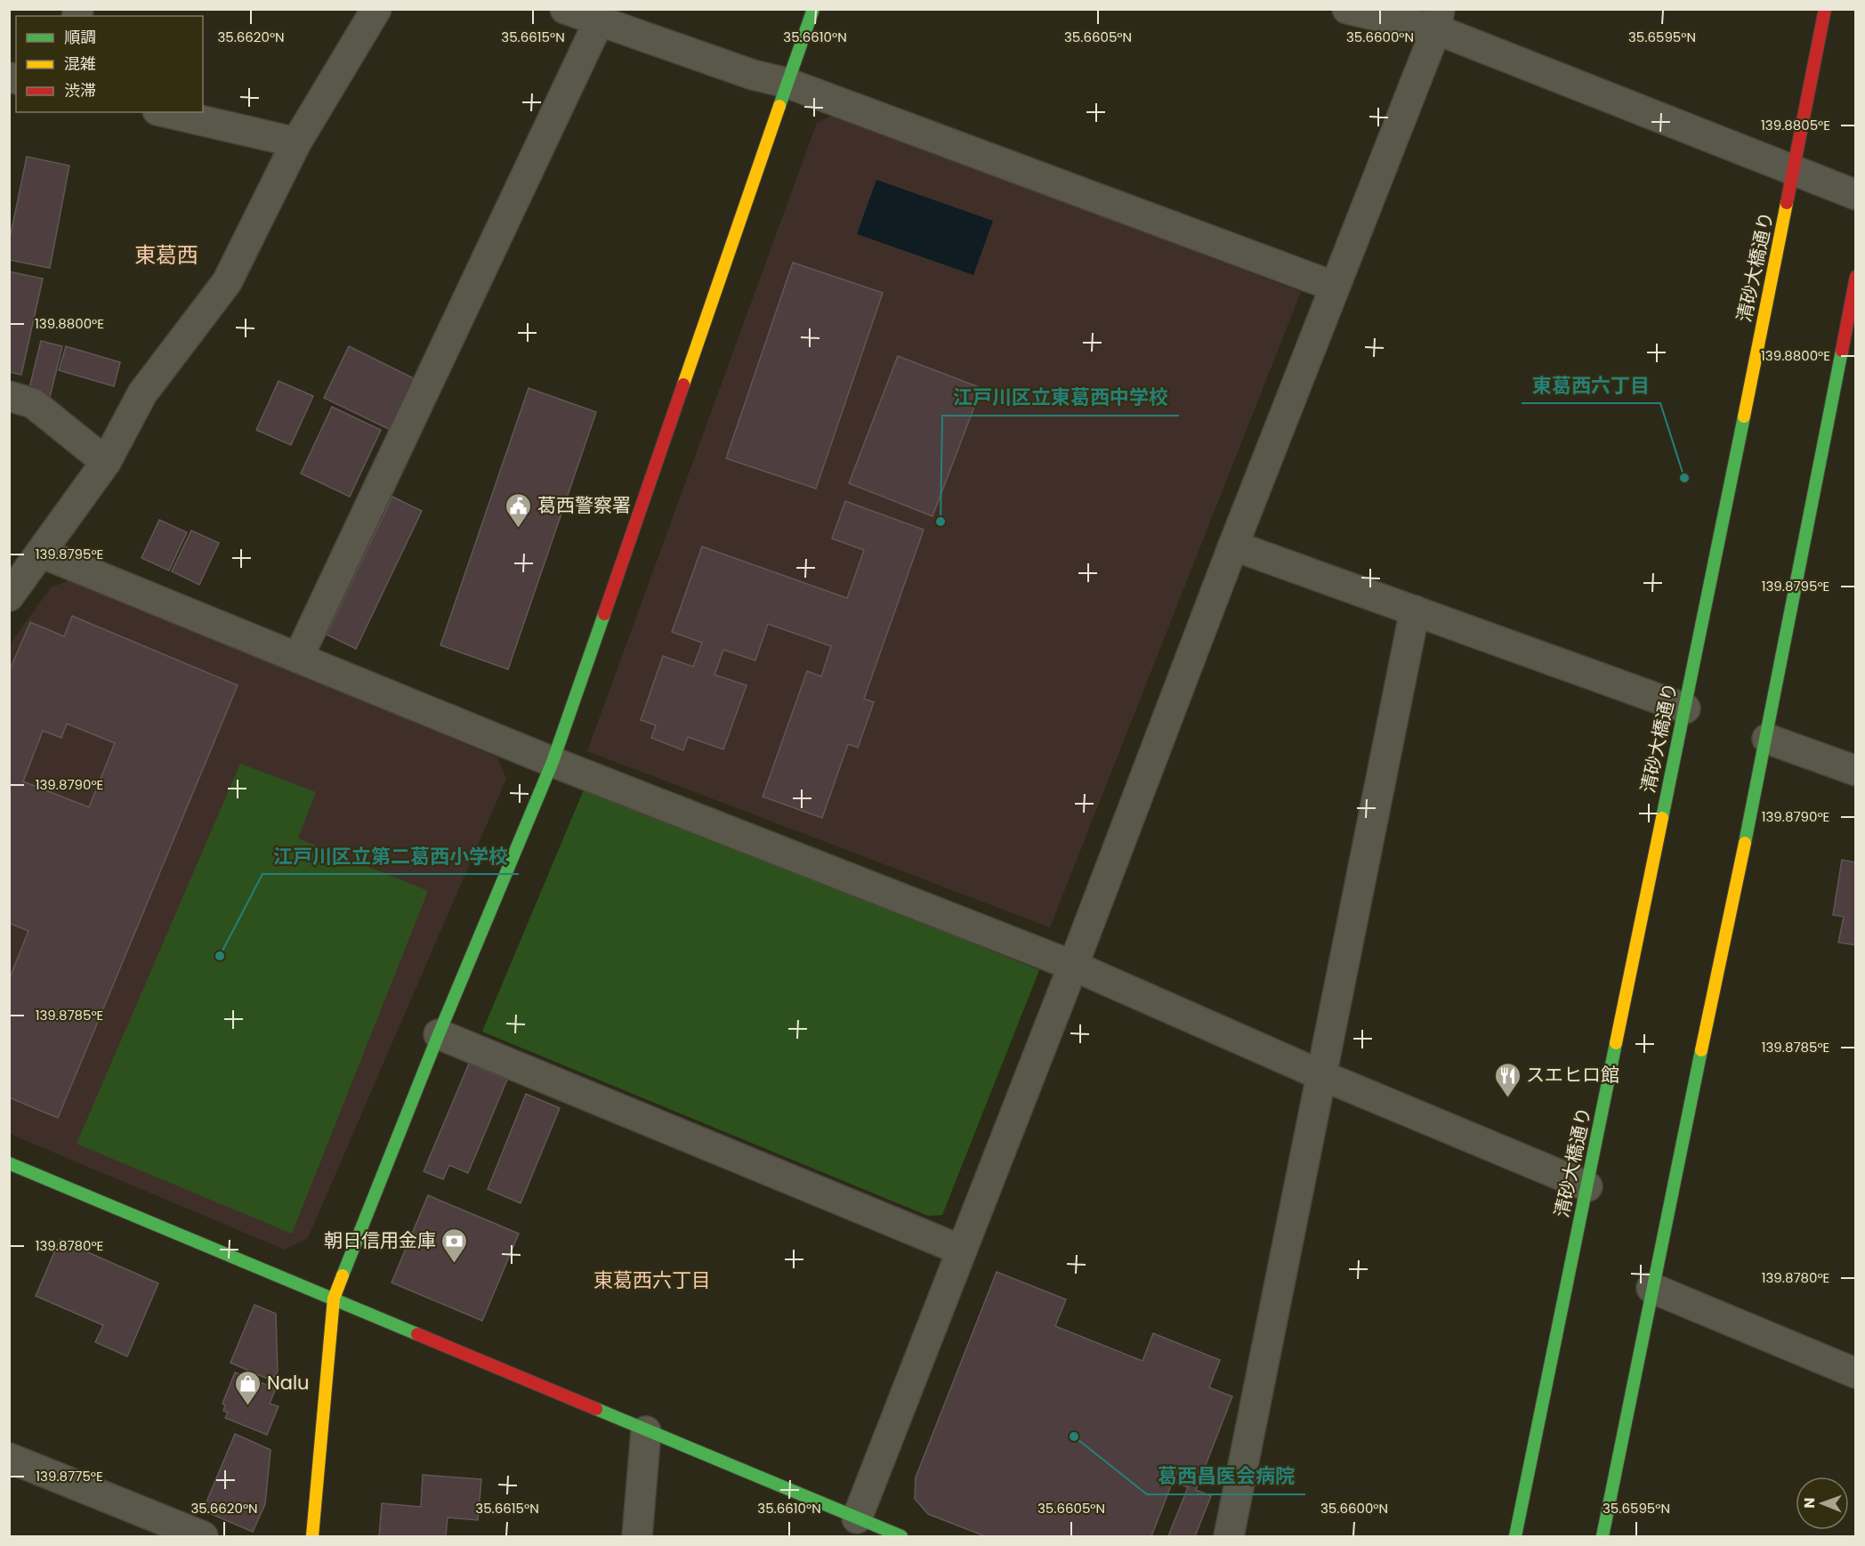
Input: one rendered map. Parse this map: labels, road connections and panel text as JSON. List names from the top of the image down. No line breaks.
{"streets":{"main road":["清砂大橋通り"]},"districts":["東葛西","東葛西六丁目"],"places":{"other":["東葛西六丁目","江戸川区立東葛西中学校","江戸川区立第二葛西小学校","葛西昌医会病院"],"public building":["葛西警察署"],"restaurant":["スエヒロ館"],"bank":["朝日信用金庫"],"shop":["Nalu"]},"legend":["順調","混雑","渋滞"],"north":"left","coordinates":["35.6620°N","35.6615°N","35.6610°N","35.6605°N","35.6600°N","35.6595°N","139.8805°E","139.8800°E","139.8795°E","139.8790°E","139.8785°E","139.8780°E","139.8775°E"]}
